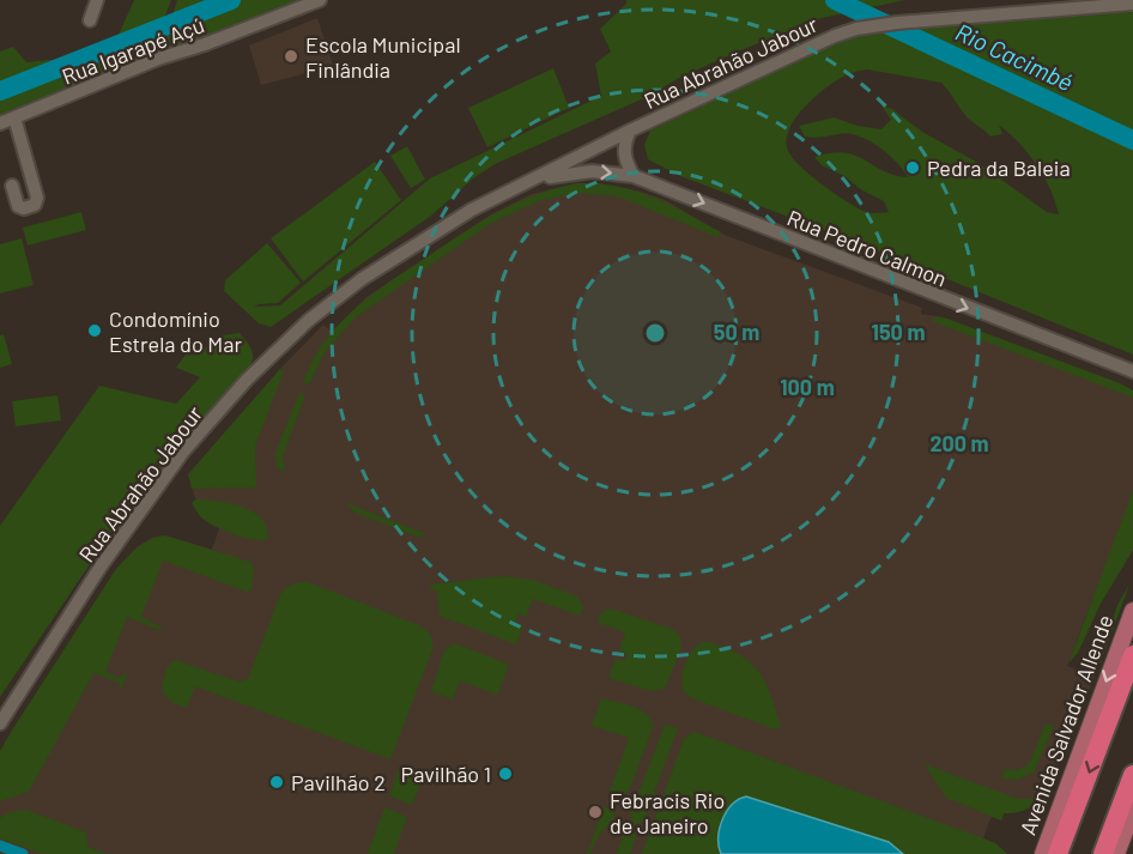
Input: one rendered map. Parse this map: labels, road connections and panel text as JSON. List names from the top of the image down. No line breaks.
{"streets":{"highway":["Avenida Salvador Allende"],"street":["Rua Igarapé Açú","Rua Abrahão Jabour","Rua Pedro Calmon"]},"crossings":[["Rua Abrahão Jabour","Rua Pedro Calmon"]],"one_way":["Rua Pedro Calmon","Avenida Salvador Allende"],"water":["Rio Cacimbé"],"places":["Escola Municipal Finlândia","Pedra da Baleia","Condomínio Estrela do Mar","Pavilhão 1","Pavilhão 2","Febracis Rio de Janeiro"],"rings":["50 m","150 m","100 m","200 m"]}
